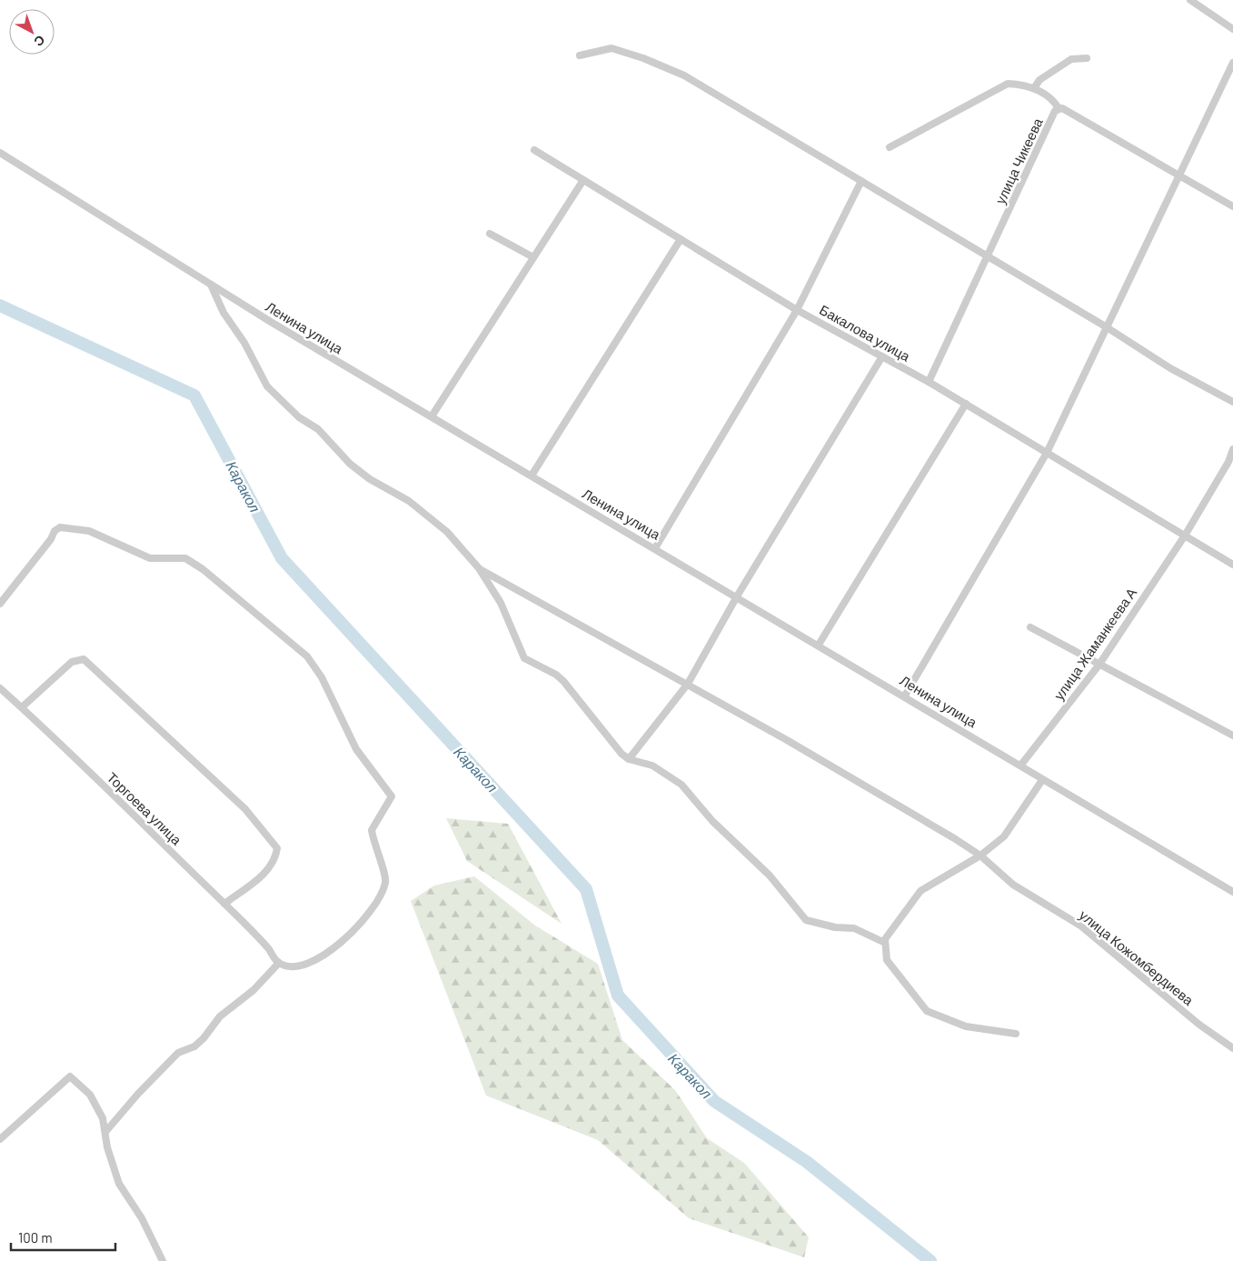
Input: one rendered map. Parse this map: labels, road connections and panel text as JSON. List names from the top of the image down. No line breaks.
{"streets":{"street":["улица Чикеева","Ленина улица","Бакалова улица","улица Жаманкеева А","Торгоева улица","улица Кожомбердиева"]},"crossings":[["улица Чикеева","Бакалова улица"],["Ленина улица","улица Жаманкеева А"],["Бакалова улица","улица Жаманкеева А"]],"water":["Каракол"],"scale_bar":"100 m","north":"bottom right"}
